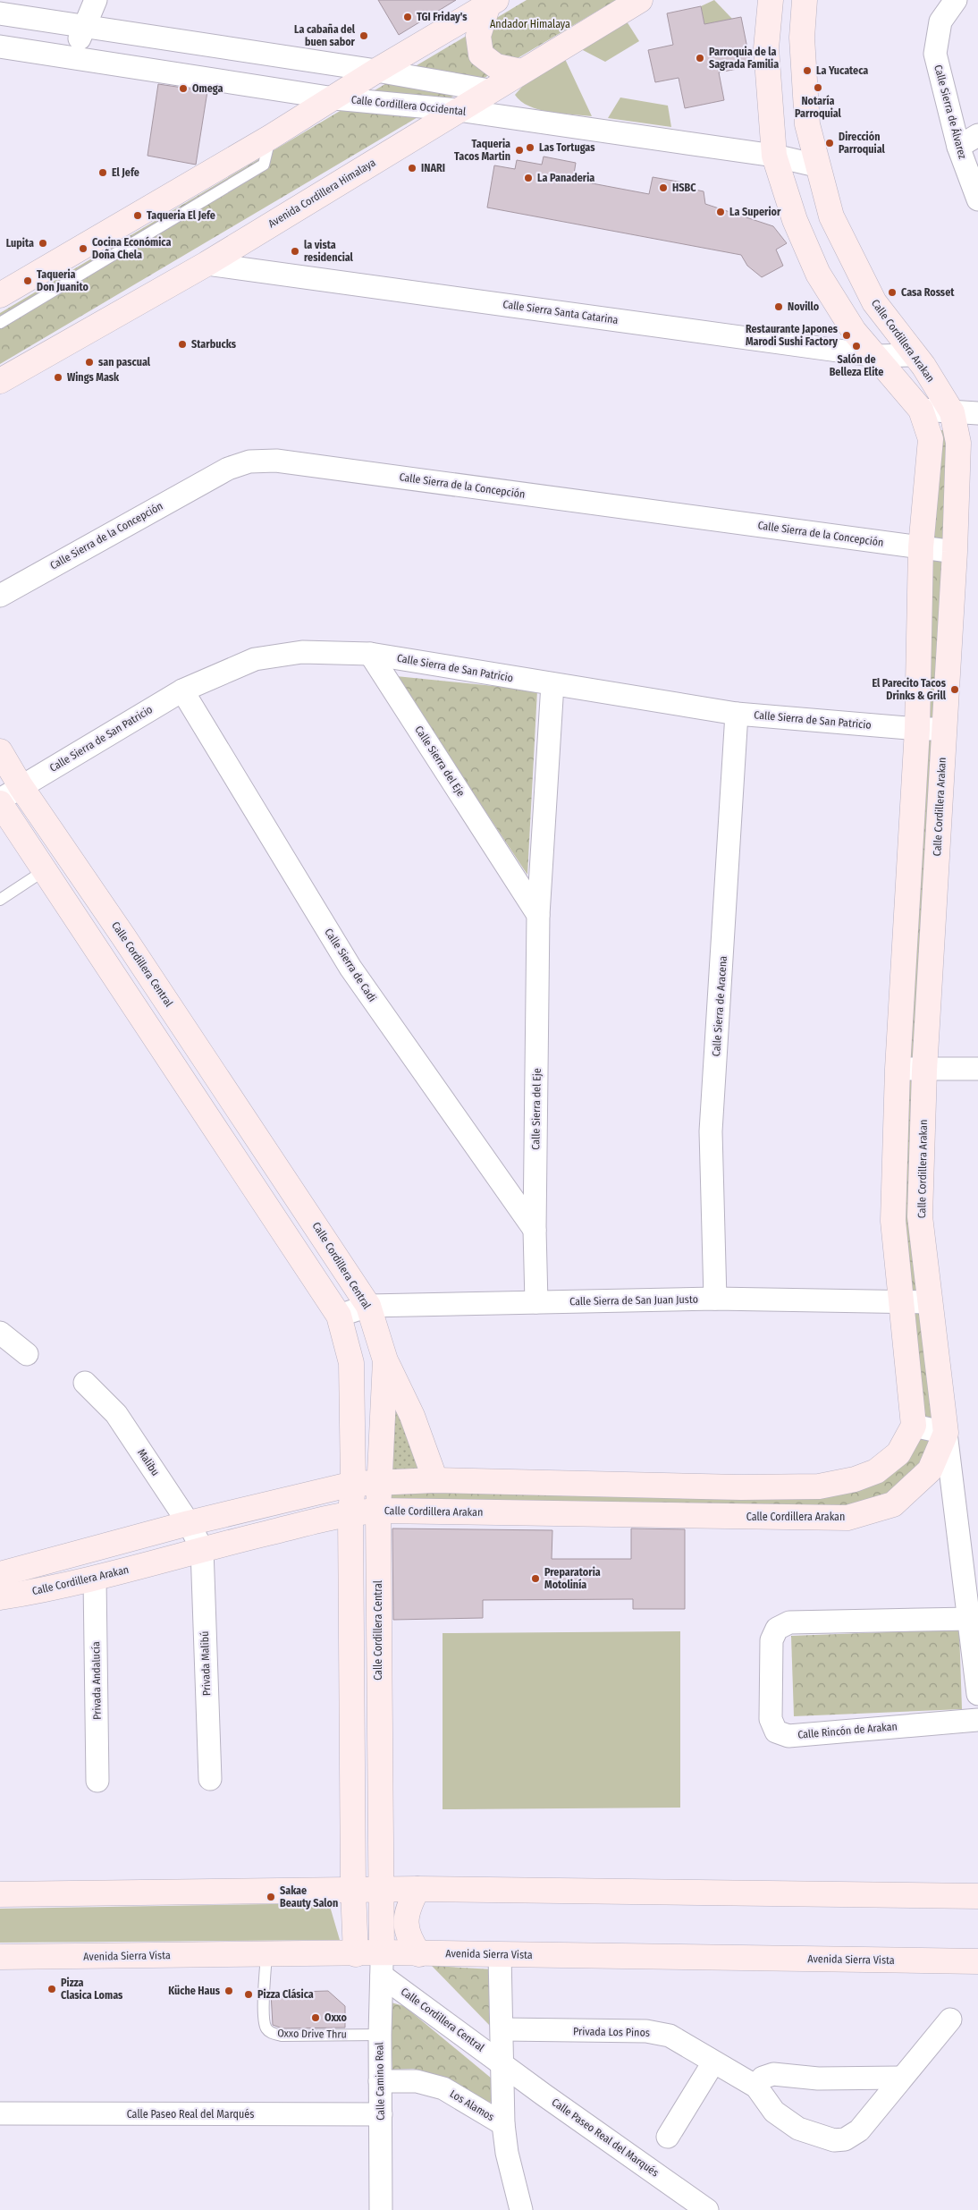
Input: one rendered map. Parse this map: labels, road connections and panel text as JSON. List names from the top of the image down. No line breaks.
{"streets":{"street":["Calle Cordillera Occidental","Calle Sierra de Álvarez","Avenida Cordillera Himalaya","Calle Sierra Santa Catarina","Calle Cordillera Arakan","Calle Sierra de la Concepción","Calle Sierra de San Patricio","Calle Sierra del Eje","Calle Cordillera Central","Calle Sierra de Cadi","Calle Sierra de Aracena","Calle Sierra de San Juan Justo","Malibu","Privada Malibú","Privada Andalucía","Calle Rincón de Arakan","Avenida Sierra Vista","Privada Los Pinos","Calle Camino Real","Los Alamos","Calle Paseo Real del Marqués"],"lane":["Oxxo Drive Thru"]},"crossings":[["Calle Cordillera Occidental","Avenida Cordillera Himalaya"],["Calle Cordillera Occidental","Calle Cordillera Arakan"],["Avenida Cordillera Himalaya","Calle Sierra Santa Catarina"],["Calle Sierra Santa Catarina","Calle Cordillera Arakan"],["Calle Cordillera Arakan","Calle Sierra de la Concepción"],["Calle Cordillera Arakan","Calle Sierra de San Patricio"],["Calle Cordillera Arakan","Calle Cordillera Central"],["Calle Cordillera Arakan","Calle Sierra de San Juan Justo"],["Calle Cordillera Arakan","Malibu"],["Calle Cordillera Arakan","Privada Malibú"],["Calle Cordillera Arakan","Privada Andalucía"],["Calle Sierra de San Patricio","Calle Sierra del Eje"],["Calle Sierra de San Patricio","Calle Cordillera Central"],["Calle Sierra de San Patricio","Calle Sierra de Cadi"],["Calle Sierra de San Patricio","Calle Sierra de Aracena"],["Calle Sierra del Eje","Calle Sierra de Cadi"],["Calle Sierra del Eje","Calle Sierra de San Juan Justo"],["Calle Cordillera Central","Calle Sierra de San Juan Justo"],["Calle Cordillera Central","Avenida Sierra Vista"],["Calle Cordillera Central","Calle Camino Real"],["Calle Cordillera Central","Calle Paseo Real del Marqués"],["Calle Sierra de Aracena","Calle Sierra de San Juan Justo"],["Malibu","Privada Malibú"],["Avenida Sierra Vista","Oxxo Drive Thru"],["Avenida Sierra Vista","Calle Camino Real"],["Oxxo Drive Thru","Calle Camino Real"],["Calle Camino Real","Los Alamos"],["Calle Camino Real","Calle Paseo Real del Marqués"]],"parks":["Andador Himalaya"],"places":["TGI Friday's","La cabaña del buen sabor","Parroquia de la Sagrada Familia","La Yucateca","Notaría Parroquial","Omega","Dirección Parroquial","Las Tortugas","Taqueria Tacos Martin","INARI","El Jefe","La Panaderia","HSBC","La Superior","Taqueria El Jefe","Lupita","Cocina Económica Doña Chela","la vista residencial","Taqueria Don Juanito","Casa Rosset","Novillo","Restaurante Japones Marodi Sushi Factory","Starbucks","Salón de Belleza Elite","san pascual","Wings Mask","El Parecito Tacos Drinks & Grill","Preparatoria Motolinía","Sakae Beauty Salon","Pizza Clasica Lomas","Küche Haus","Pizza Clásica","Oxxo"]}
